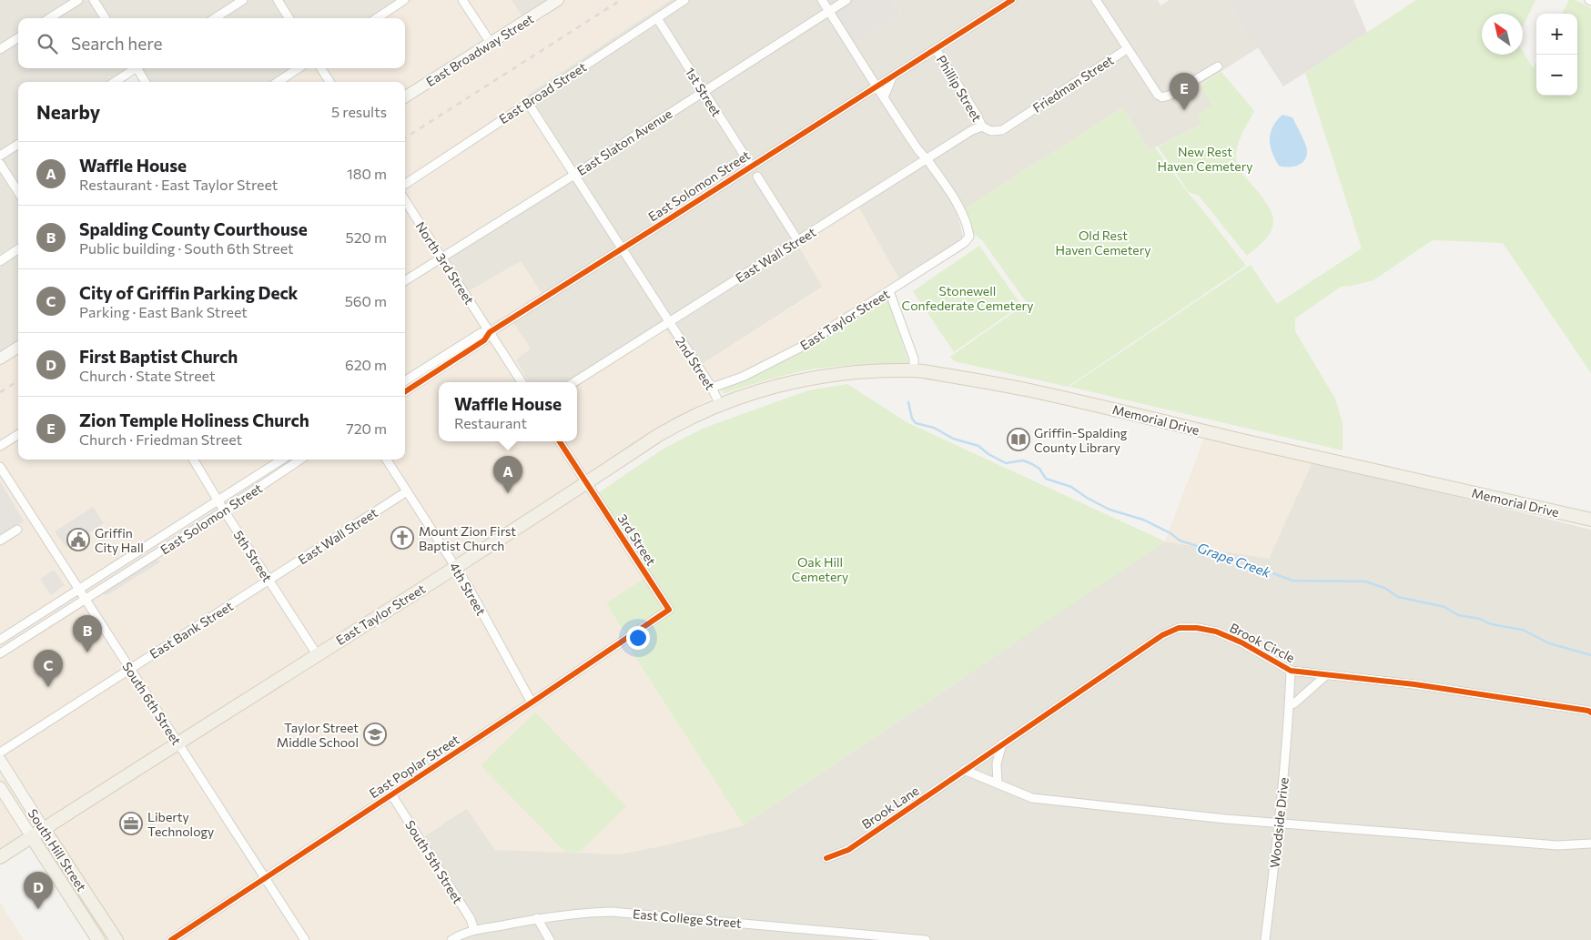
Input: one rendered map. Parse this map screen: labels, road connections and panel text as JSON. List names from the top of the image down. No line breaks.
{"streets":{"main road":["East Broadway Street","East Taylor Street","Memorial Drive","South Hill Street"],"street":["Friedman Street","Phillip Street","1st Street","East Broad Street","East Slaton Avenue","East Solomon Street","East Wall Street","North 3rd Street","2nd Street","3rd Street","5th Street","4th Street","East Bank Street","Brook Circle","South 6th Street","East Poplar Street","Brook Lane","Woodside Drive","South 5th Street","East College Street"]},"crossings":[["Friedman Street","Phillip Street"],["Friedman Street","East Wall Street"],["Phillip Street","East Solomon Street"],["Phillip Street","East Wall Street"],["1st Street","East Broad Street"],["1st Street","East Slaton Avenue"],["1st Street","East Solomon Street"],["East Slaton Avenue","North 3rd Street"],["East Slaton Avenue","2nd Street"],["East Solomon Street","North 3rd Street"],["East Solomon Street","2nd Street"],["East Solomon Street","5th Street"],["East Solomon Street","South 6th Street"],["East Wall Street","East Taylor Street"],["East Wall Street","2nd Street"],["East Wall Street","5th Street"],["East Wall Street","4th Street"],["East Wall Street","East Bank Street"],["East Taylor Street","2nd Street"],["East Taylor Street","Memorial Drive"],["East Taylor Street","3rd Street"],["East Taylor Street","5th Street"],["East Taylor Street","4th Street"],["East Taylor Street","South 6th Street"],["East Taylor Street","South Hill Street"],["2nd Street","Memorial Drive"],["3rd Street","East Poplar Street"],["5th Street","East Bank Street"],["4th Street","East Poplar Street"],["East Bank Street","South 6th Street"],["Brook Circle","Brook Lane"],["Brook Circle","Woodside Drive"],["South 6th Street","East Poplar Street"],["East Poplar Street","South 5th Street"],["South 5th Street","East College Street"]],"water":["Grape Creek"],"parks":["New Rest Haven Cemetery","Old Rest Haven Cemetery","Stonewell Confederate Cemetery","Oak Hill Cemetery"],"places":{"library":["Griffin-Spalding County Library"],"church":["Mount Zion First Baptist Church"],"public building":["Griffin City Hall"],"school or university":["Taylor Street Middle School"],"office":["Liberty Technology"]},"north":"top left","page":{"map_buttons":["+","−"],"search":"Search here","pins":["E","A","B","C","D"],"heading":["Nearby","5 results"],"list":[{"mark":"A","name":"Waffle House","note":"Restaurant · East Taylor Street","value":"180 m"},{"mark":"B","name":"Spalding County Courthouse","note":"Public building · South 6th Street","value":"520 m"},{"mark":"C","name":"City of Griffin Parking Deck","note":"Parking · East Bank Street","value":"560 m"},{"mark":"D","name":"First Baptist Church","note":"Church · State Street","value":"620 m"},{"mark":"E","name":"Zion Temple Holiness Church","note":"Church · Friedman Street","value":"720 m"}],"popup":["Waffle House","Restaurant"]}}
